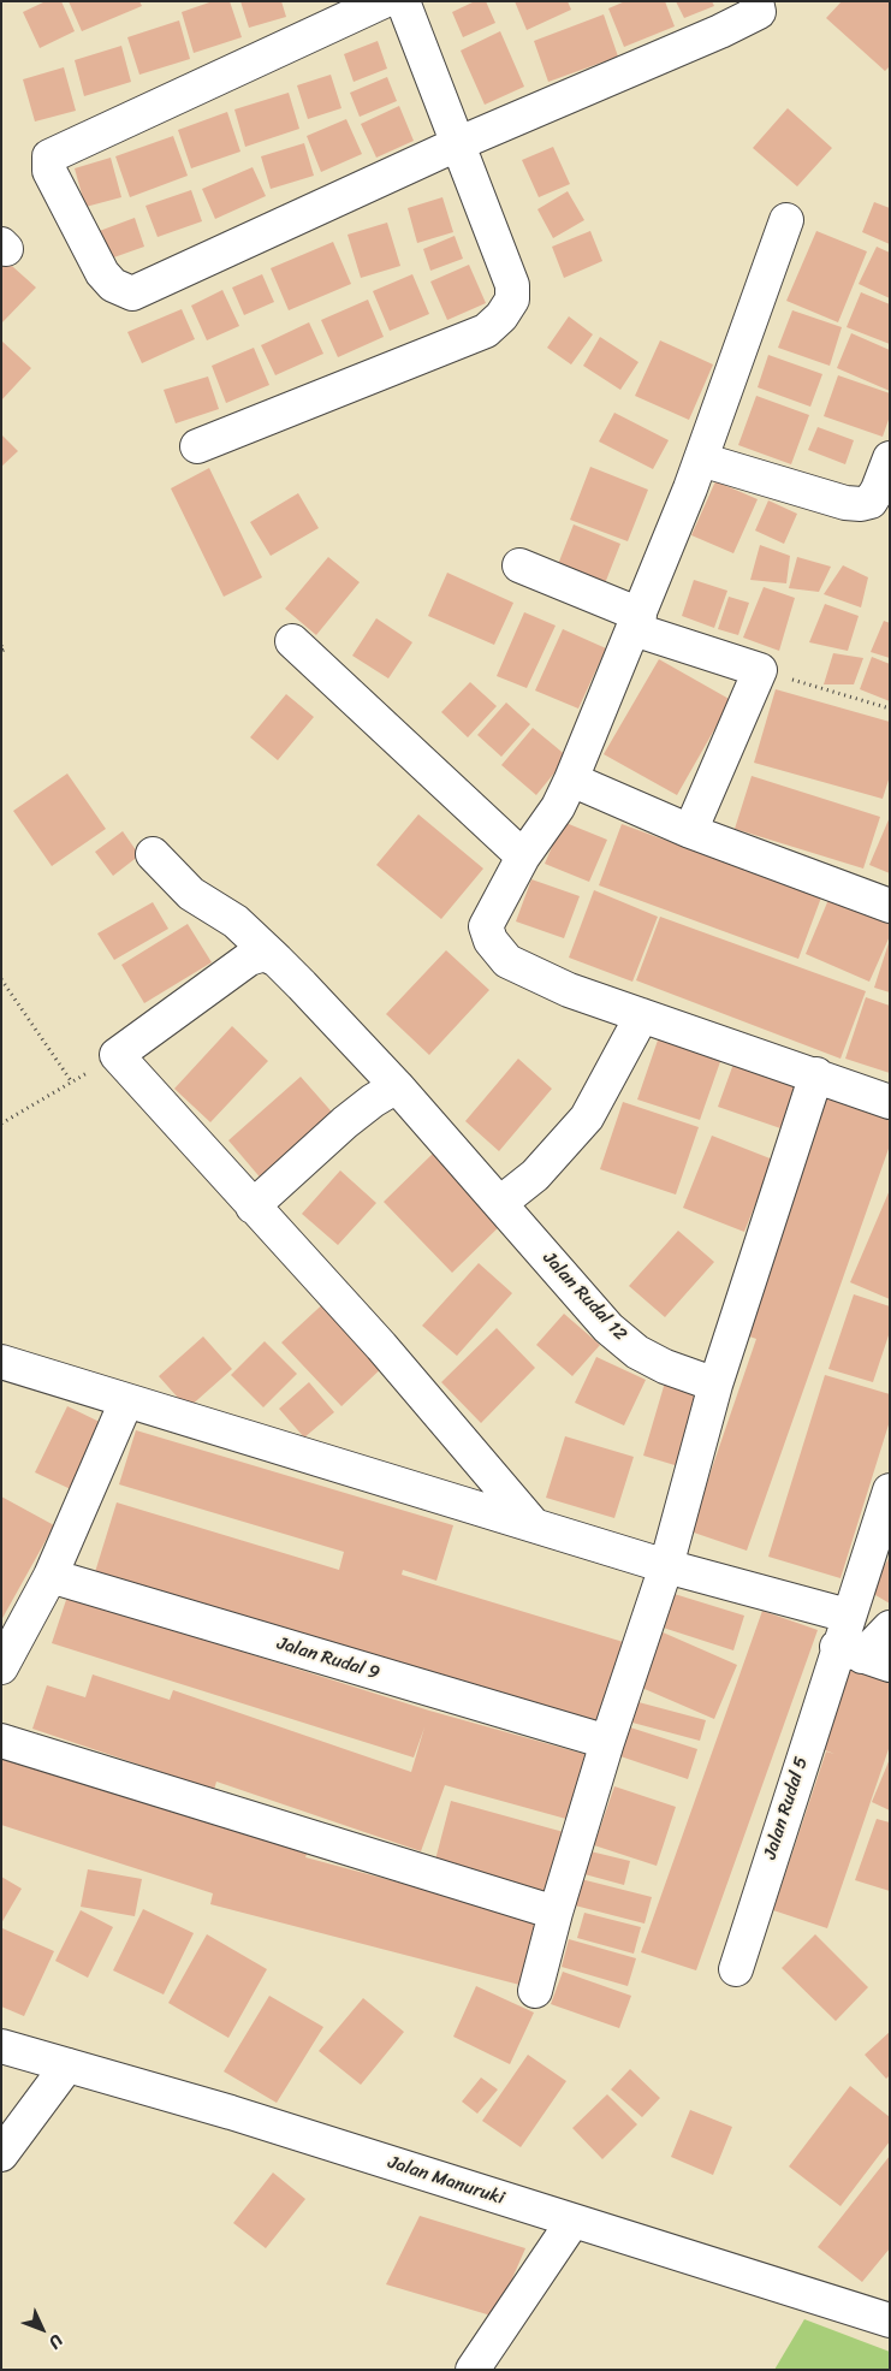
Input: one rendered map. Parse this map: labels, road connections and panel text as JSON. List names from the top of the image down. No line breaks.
{"streets":{"street":["Jalan Rudal 12","Jalan Rudal 9","Jalan Rudal 5","Jalan Manuruki"]},"north":"bottom right"}
